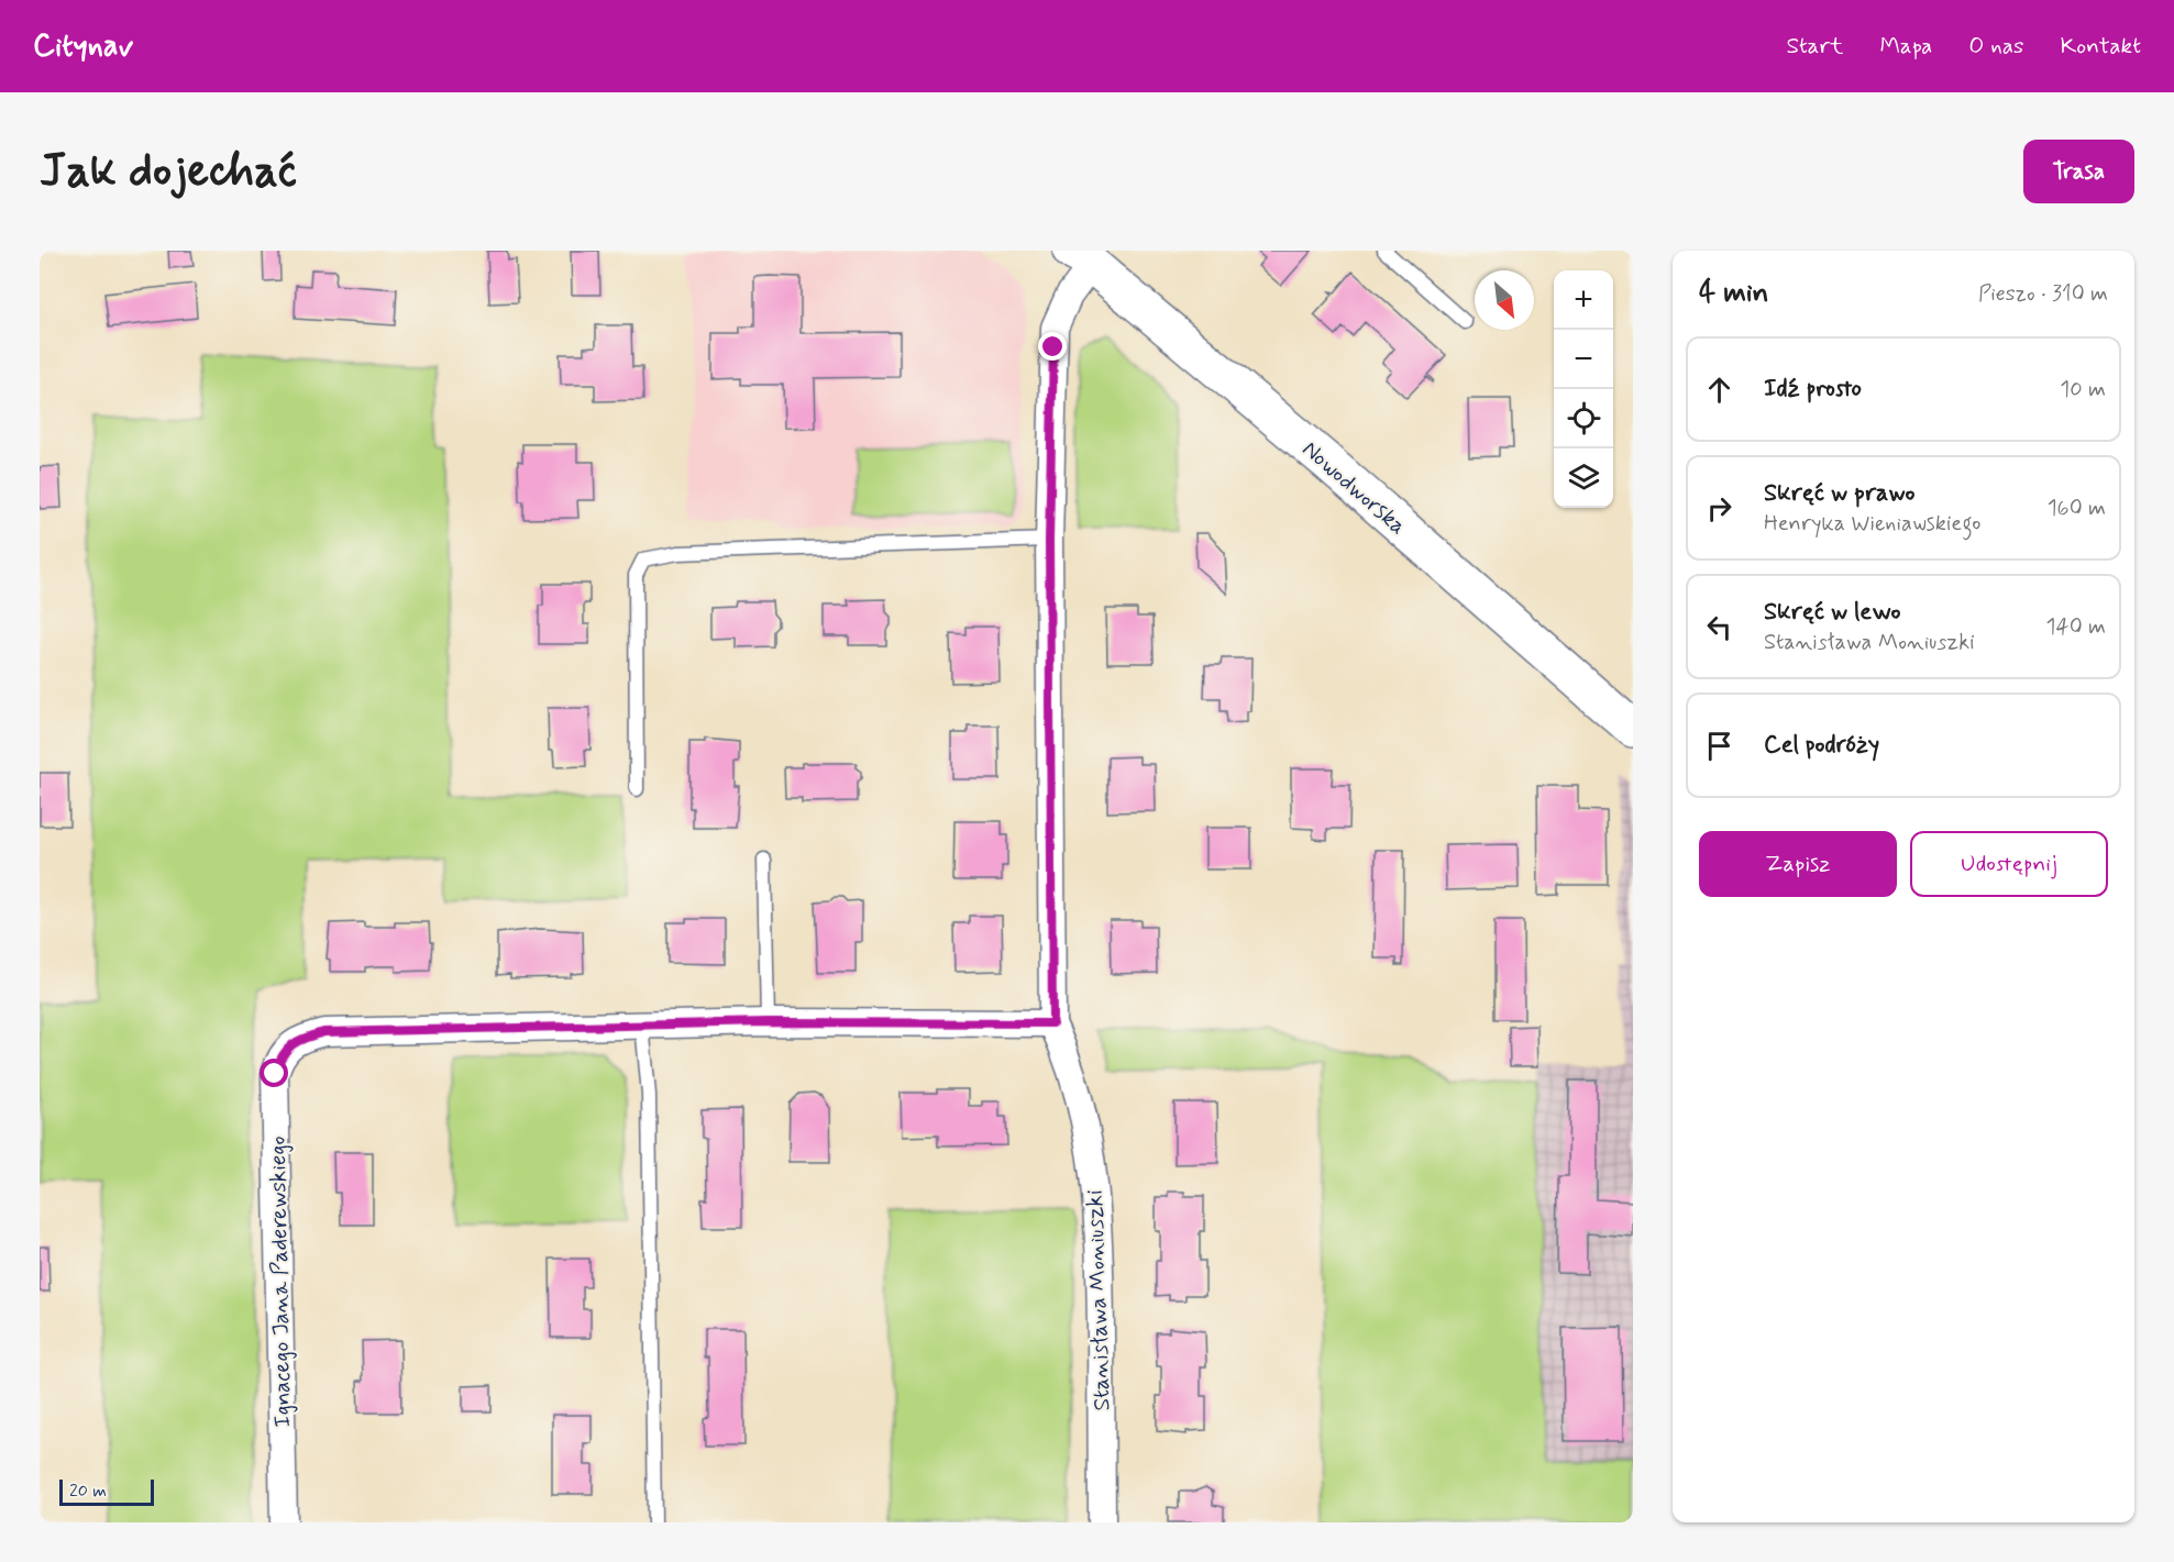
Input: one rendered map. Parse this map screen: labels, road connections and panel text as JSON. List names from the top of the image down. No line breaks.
{"streets":{"main road":["Nowodworska"],"street":["Ignacego Jana Paderewskiego","Stanisława Moniuszki"]},"crossings":[["Nowodworska","Stanisława Moniuszki"]],"scale_bar":"20 m","north":"bottom right","page":{"header":"Citynav","nav":["Start","Mapa","O nas","Kontakt"],"buttons":["Trasa",["Zapisz","Udostępnij"]],"title":"Jak dojechać","heading":["4 min","Pieszo · 310 m"],"map_buttons":["+","−"],"list":[["Idź prosto","10 m"],["Skręć w prawo","Henryka Wieniawskiego","160 m"],["Skręć w lewo","Stanisława Moniuszki","140 m"],"Cel podróży"],"scale":"20 m"}}
